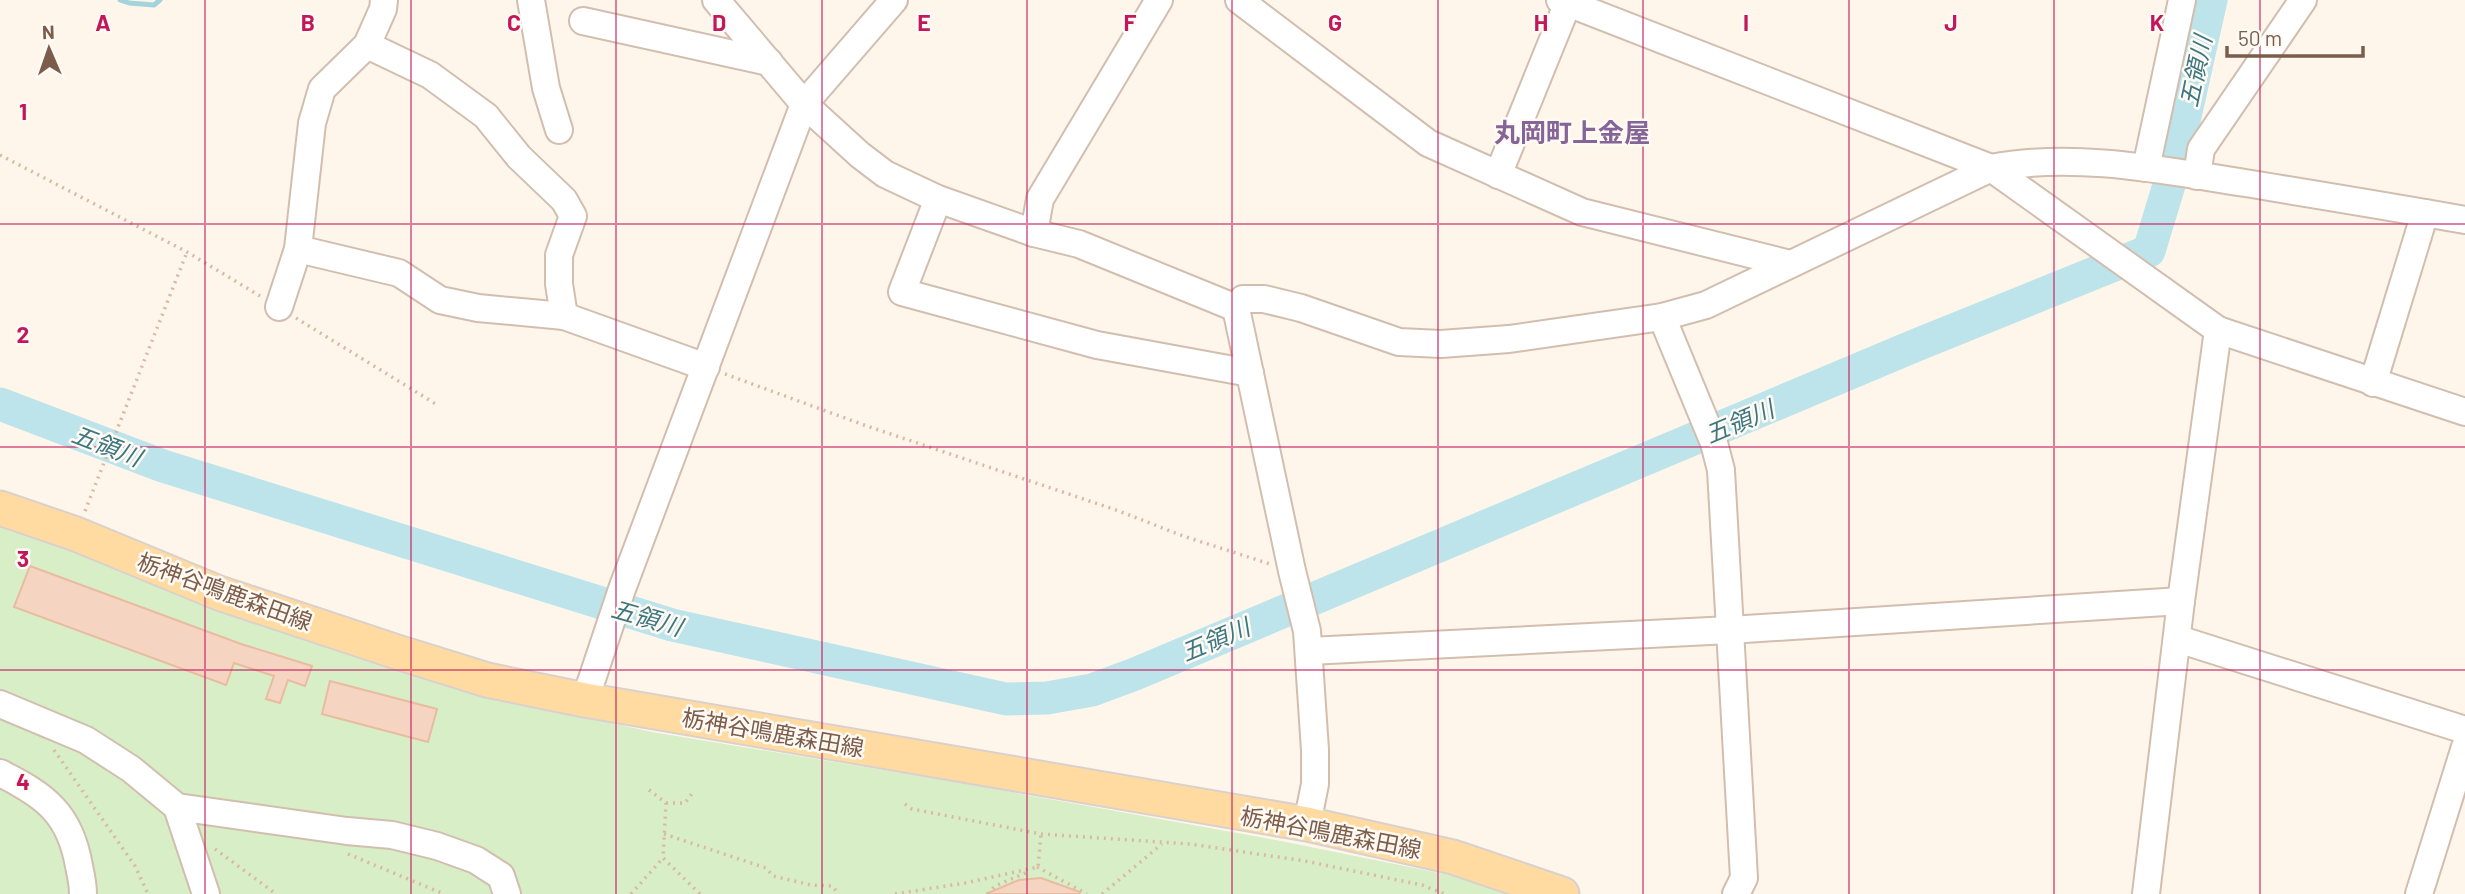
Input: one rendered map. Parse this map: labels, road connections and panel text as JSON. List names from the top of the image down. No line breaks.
{"streets":{"main road":["栃神谷鳴鹿森田線"]},"districts":["丸岡町上金屋"],"water":["五領川"],"scale_bar":"50 m","north":"top","grid":{"columns":["A","B","C","D","E","F","G","H","I","J","K"],"rows":["1","2","3","4"]}}
